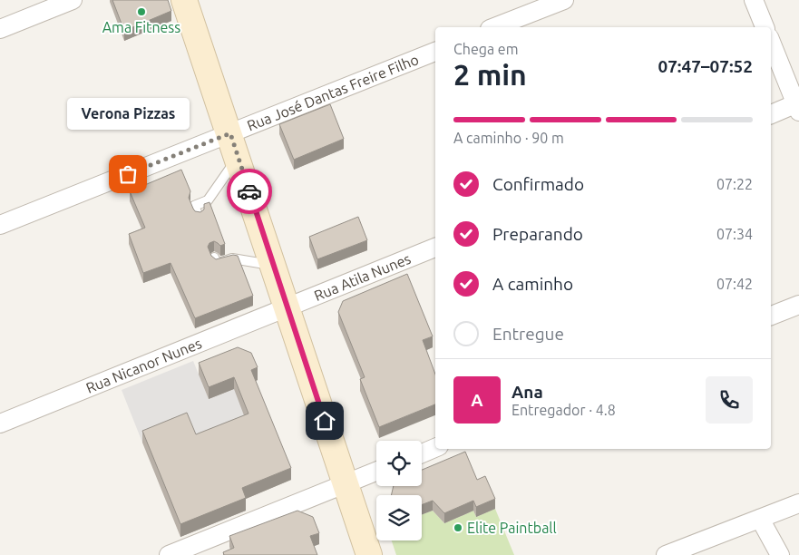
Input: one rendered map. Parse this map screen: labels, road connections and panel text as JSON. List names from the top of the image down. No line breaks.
{"streets":{"street":["Rua José Dantas Freire Filho","Rua Atila Nunes","Rua Nicanor Nunes"]},"crossings":[["Rua Atila Nunes","Rua Nicanor Nunes"]],"places":["Ama Fitness","Verona Pizzas","Elite Paintball"],"page":{"heading":["2 min","Chega em","07:47–07:52"],"panel":["Ana","Entregador · 4.8"],"bubble":"Verona Pizzas","bar":"A caminho · 90 m","list":[["Confirmado","07:22"],["Preparando","07:34"],["A caminho","07:42"],"Entregue"],"round":"A"}}
